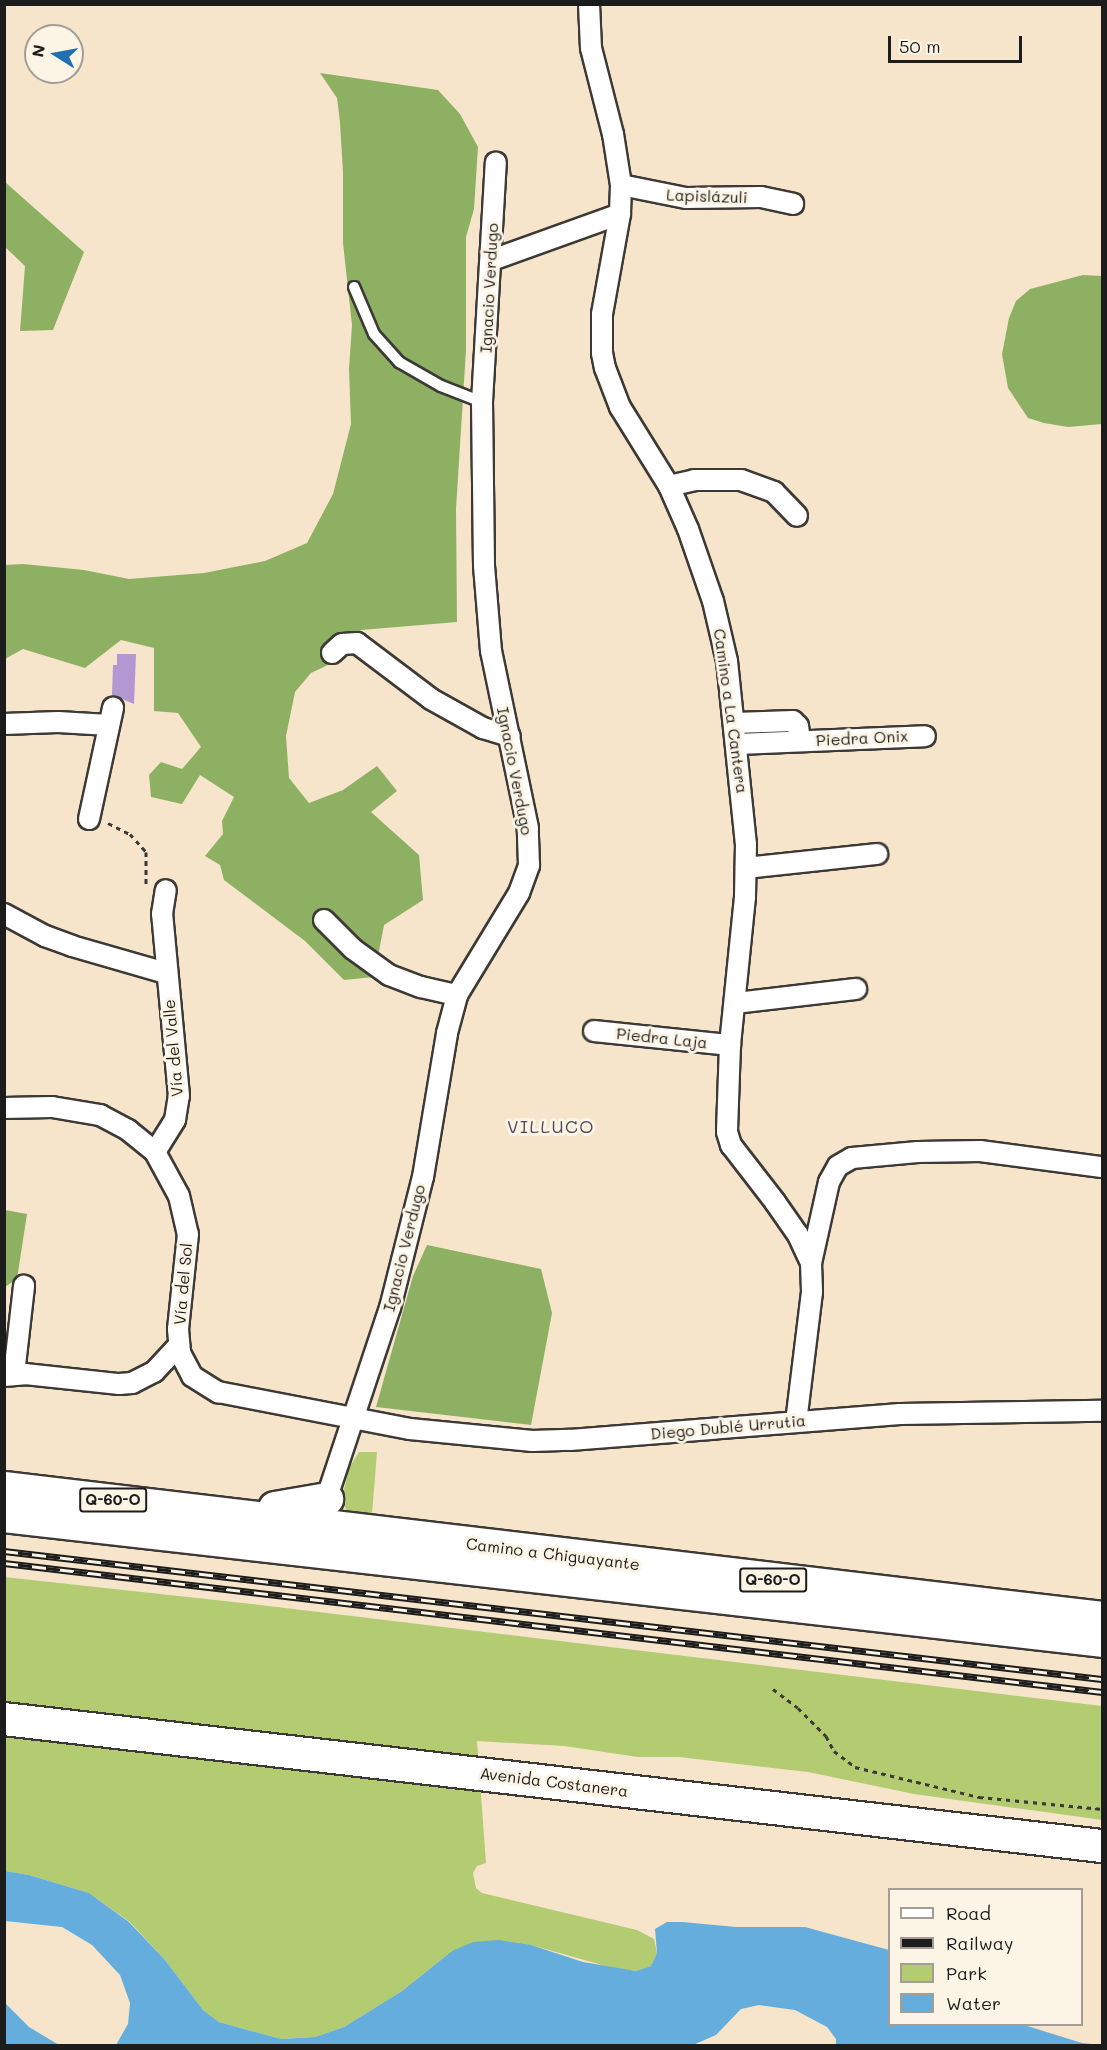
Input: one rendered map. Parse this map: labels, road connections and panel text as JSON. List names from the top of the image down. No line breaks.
{"streets":{"main road":["Q-60-O","Camino a Chiguayante","Avenida Costanera"],"street":["Lapislázuli","Ignacio Verdugo","Camino a La Cantera","Piedra Onix","Piedra Laja","Vía del Valle","Vía del Sol","Diego Dublé Urrutia"]},"crossings":[["Lapislázuli","Camino a La Cantera"],["Ignacio Verdugo","Vía del Sol"],["Ignacio Verdugo","Diego Dublé Urrutia"],["Ignacio Verdugo","Camino a Chiguayante"],["Camino a La Cantera","Piedra Onix"],["Camino a La Cantera","Piedra Laja"],["Camino a La Cantera","Diego Dublé Urrutia"],["Vía del Valle","Vía del Sol"],["Vía del Sol","Diego Dublé Urrutia"]],"districts":["VILLUCO"],"legend":["Road","Railway","Park","Water"],"scale_bar":"50 m","north":"left"}
